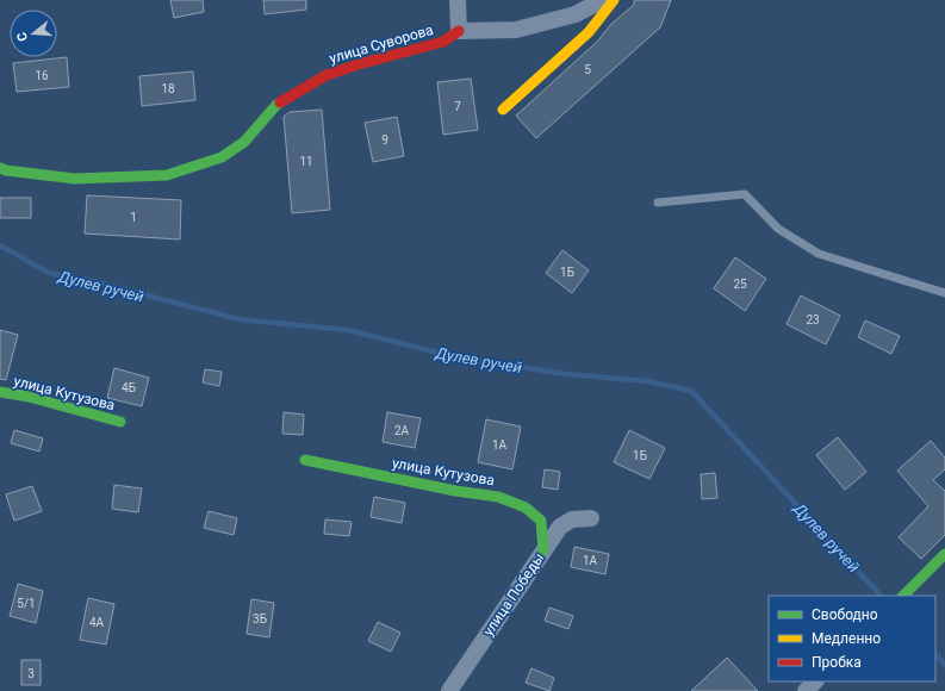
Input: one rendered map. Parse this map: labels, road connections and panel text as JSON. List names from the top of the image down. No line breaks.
{"streets":{"street":["улица Суворова","улица Кутузова","улица Победы"]},"crossings":[["улица Кутузова","улица Победы"]],"water":["Дулев ручей"],"house_numbers":["5","16","18","7","9","11","1","1Б","25","23","4Б","2А","1А","1Б","1А","5/1","3Б","4А","3"],"legend":["Свободно","Медленно","Пробка"],"north":"left"}
